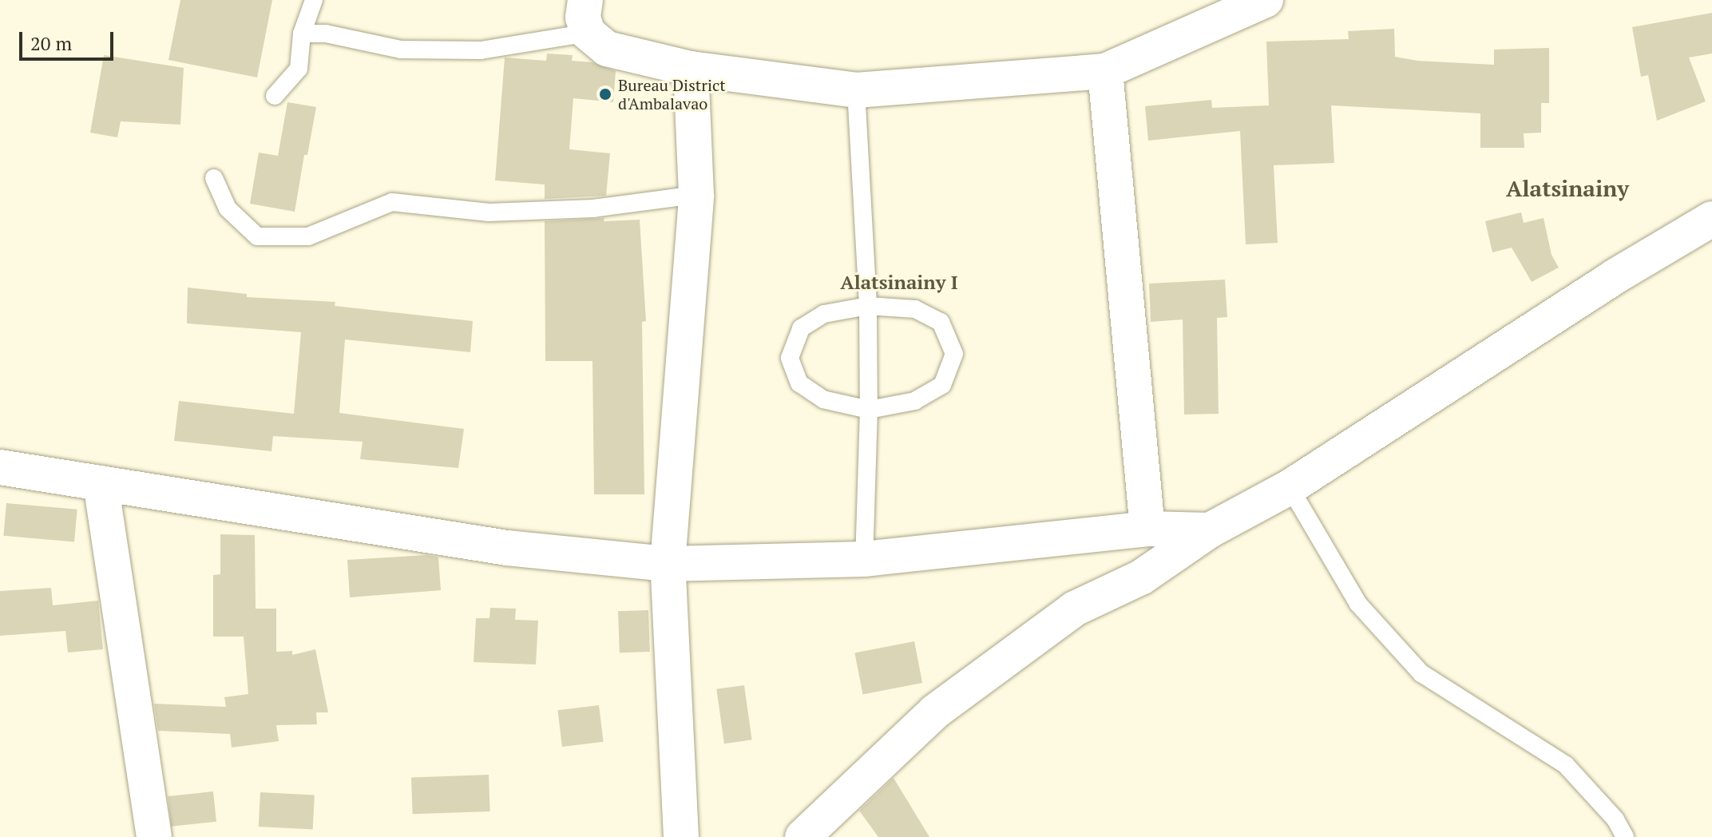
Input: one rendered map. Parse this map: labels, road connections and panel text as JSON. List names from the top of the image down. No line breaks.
{"districts":["Alatsinainy","Alatsinainy I"],"places":["Bureau District d'Ambalavao"],"scale_bar":"20 m"}
